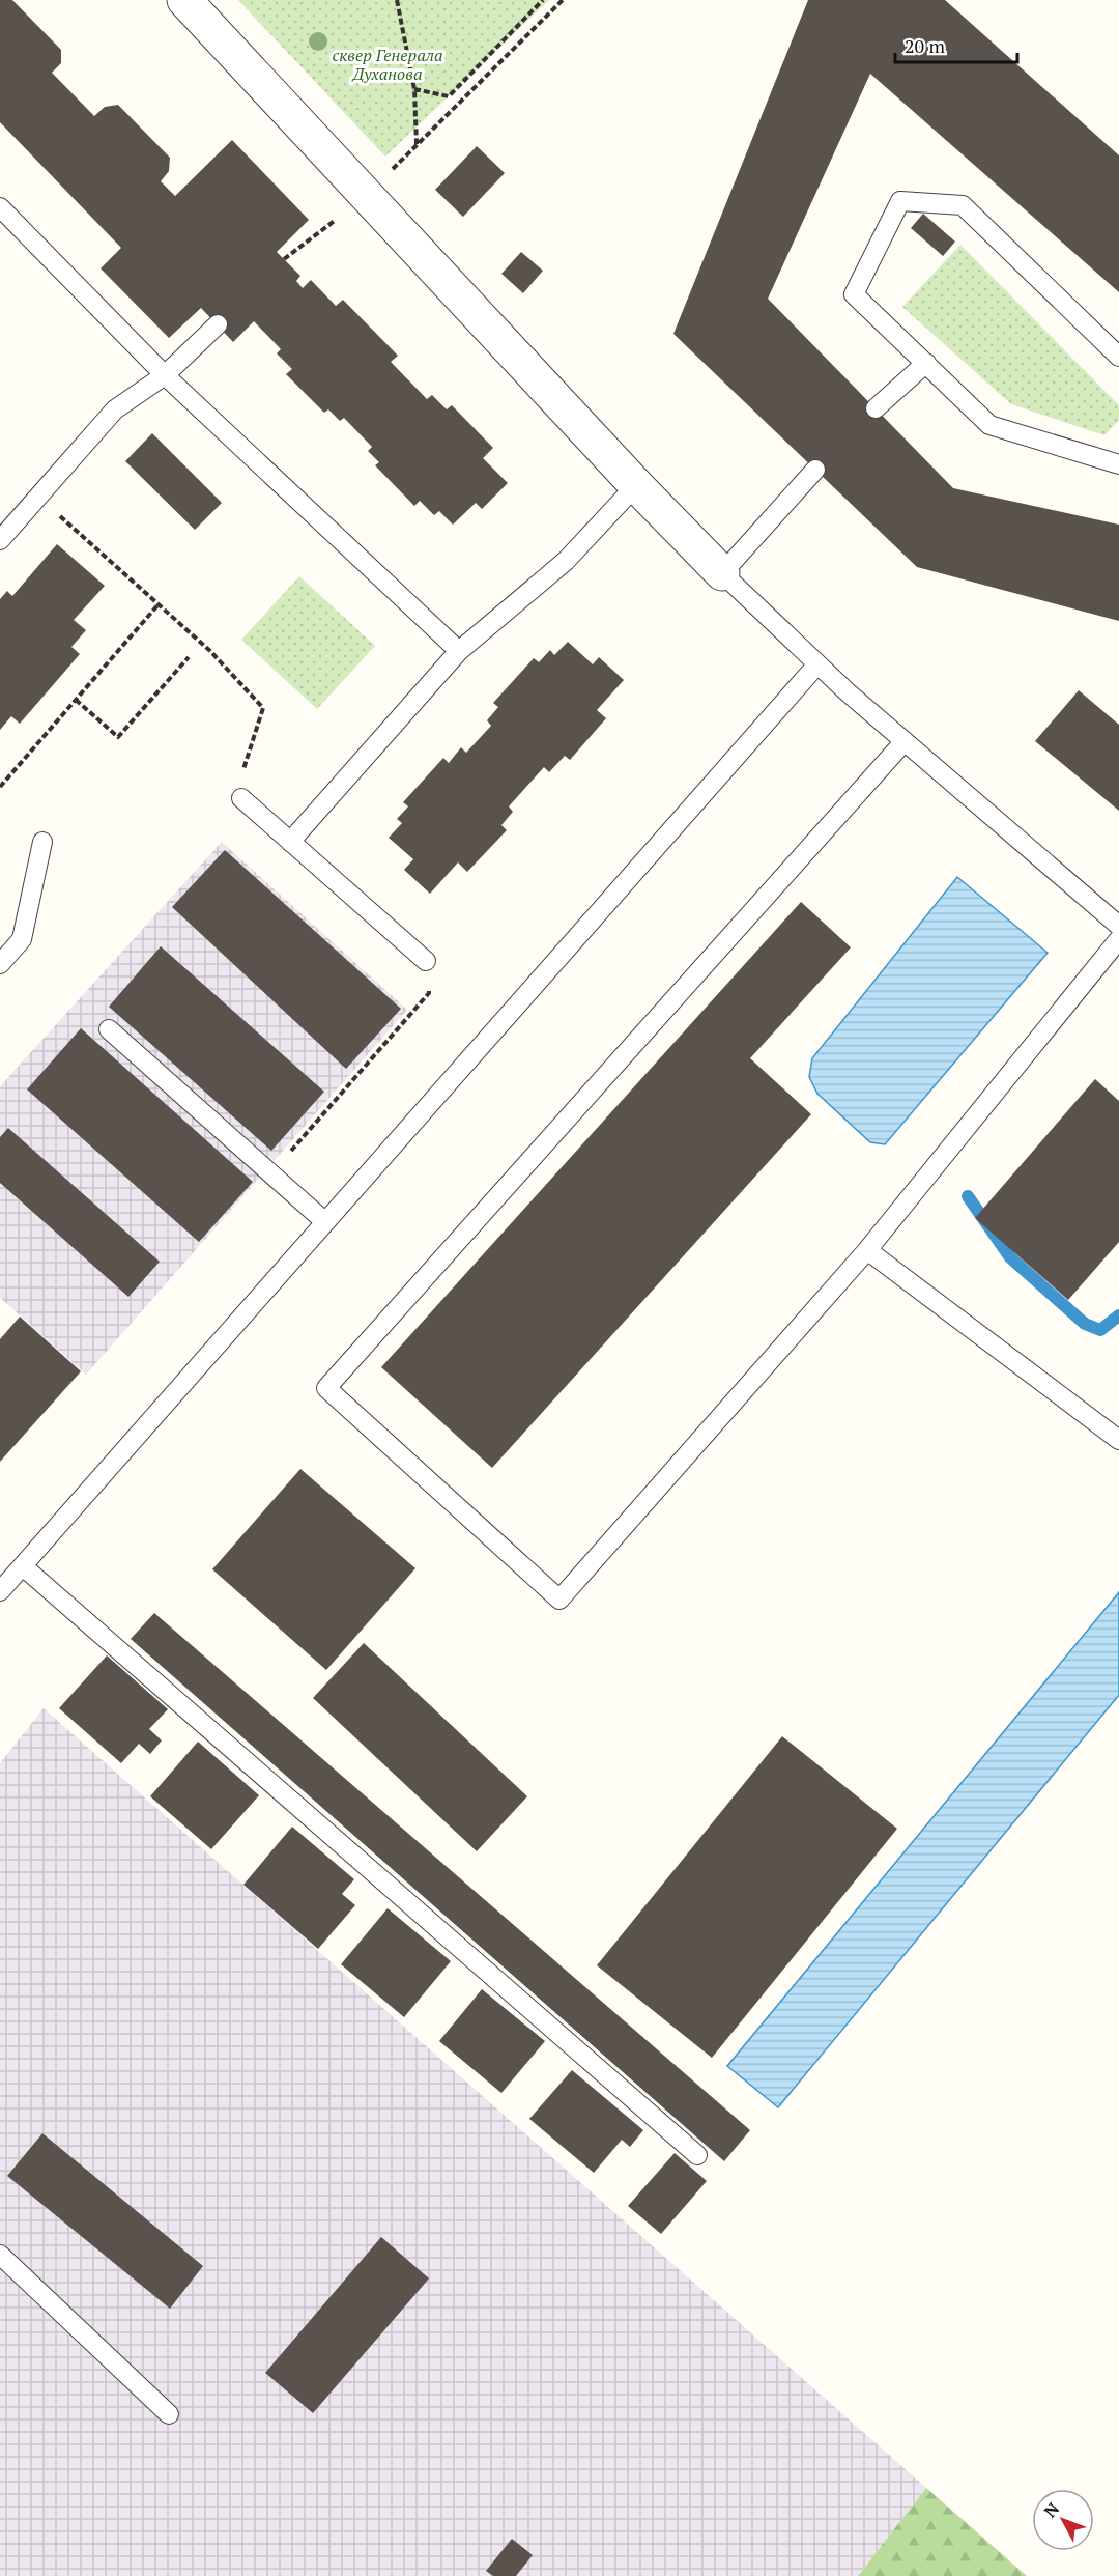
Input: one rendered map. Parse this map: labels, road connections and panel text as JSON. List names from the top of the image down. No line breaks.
{"parks":["сквер Генерала Духанова"],"scale_bar":"20 m","north":"top left"}
